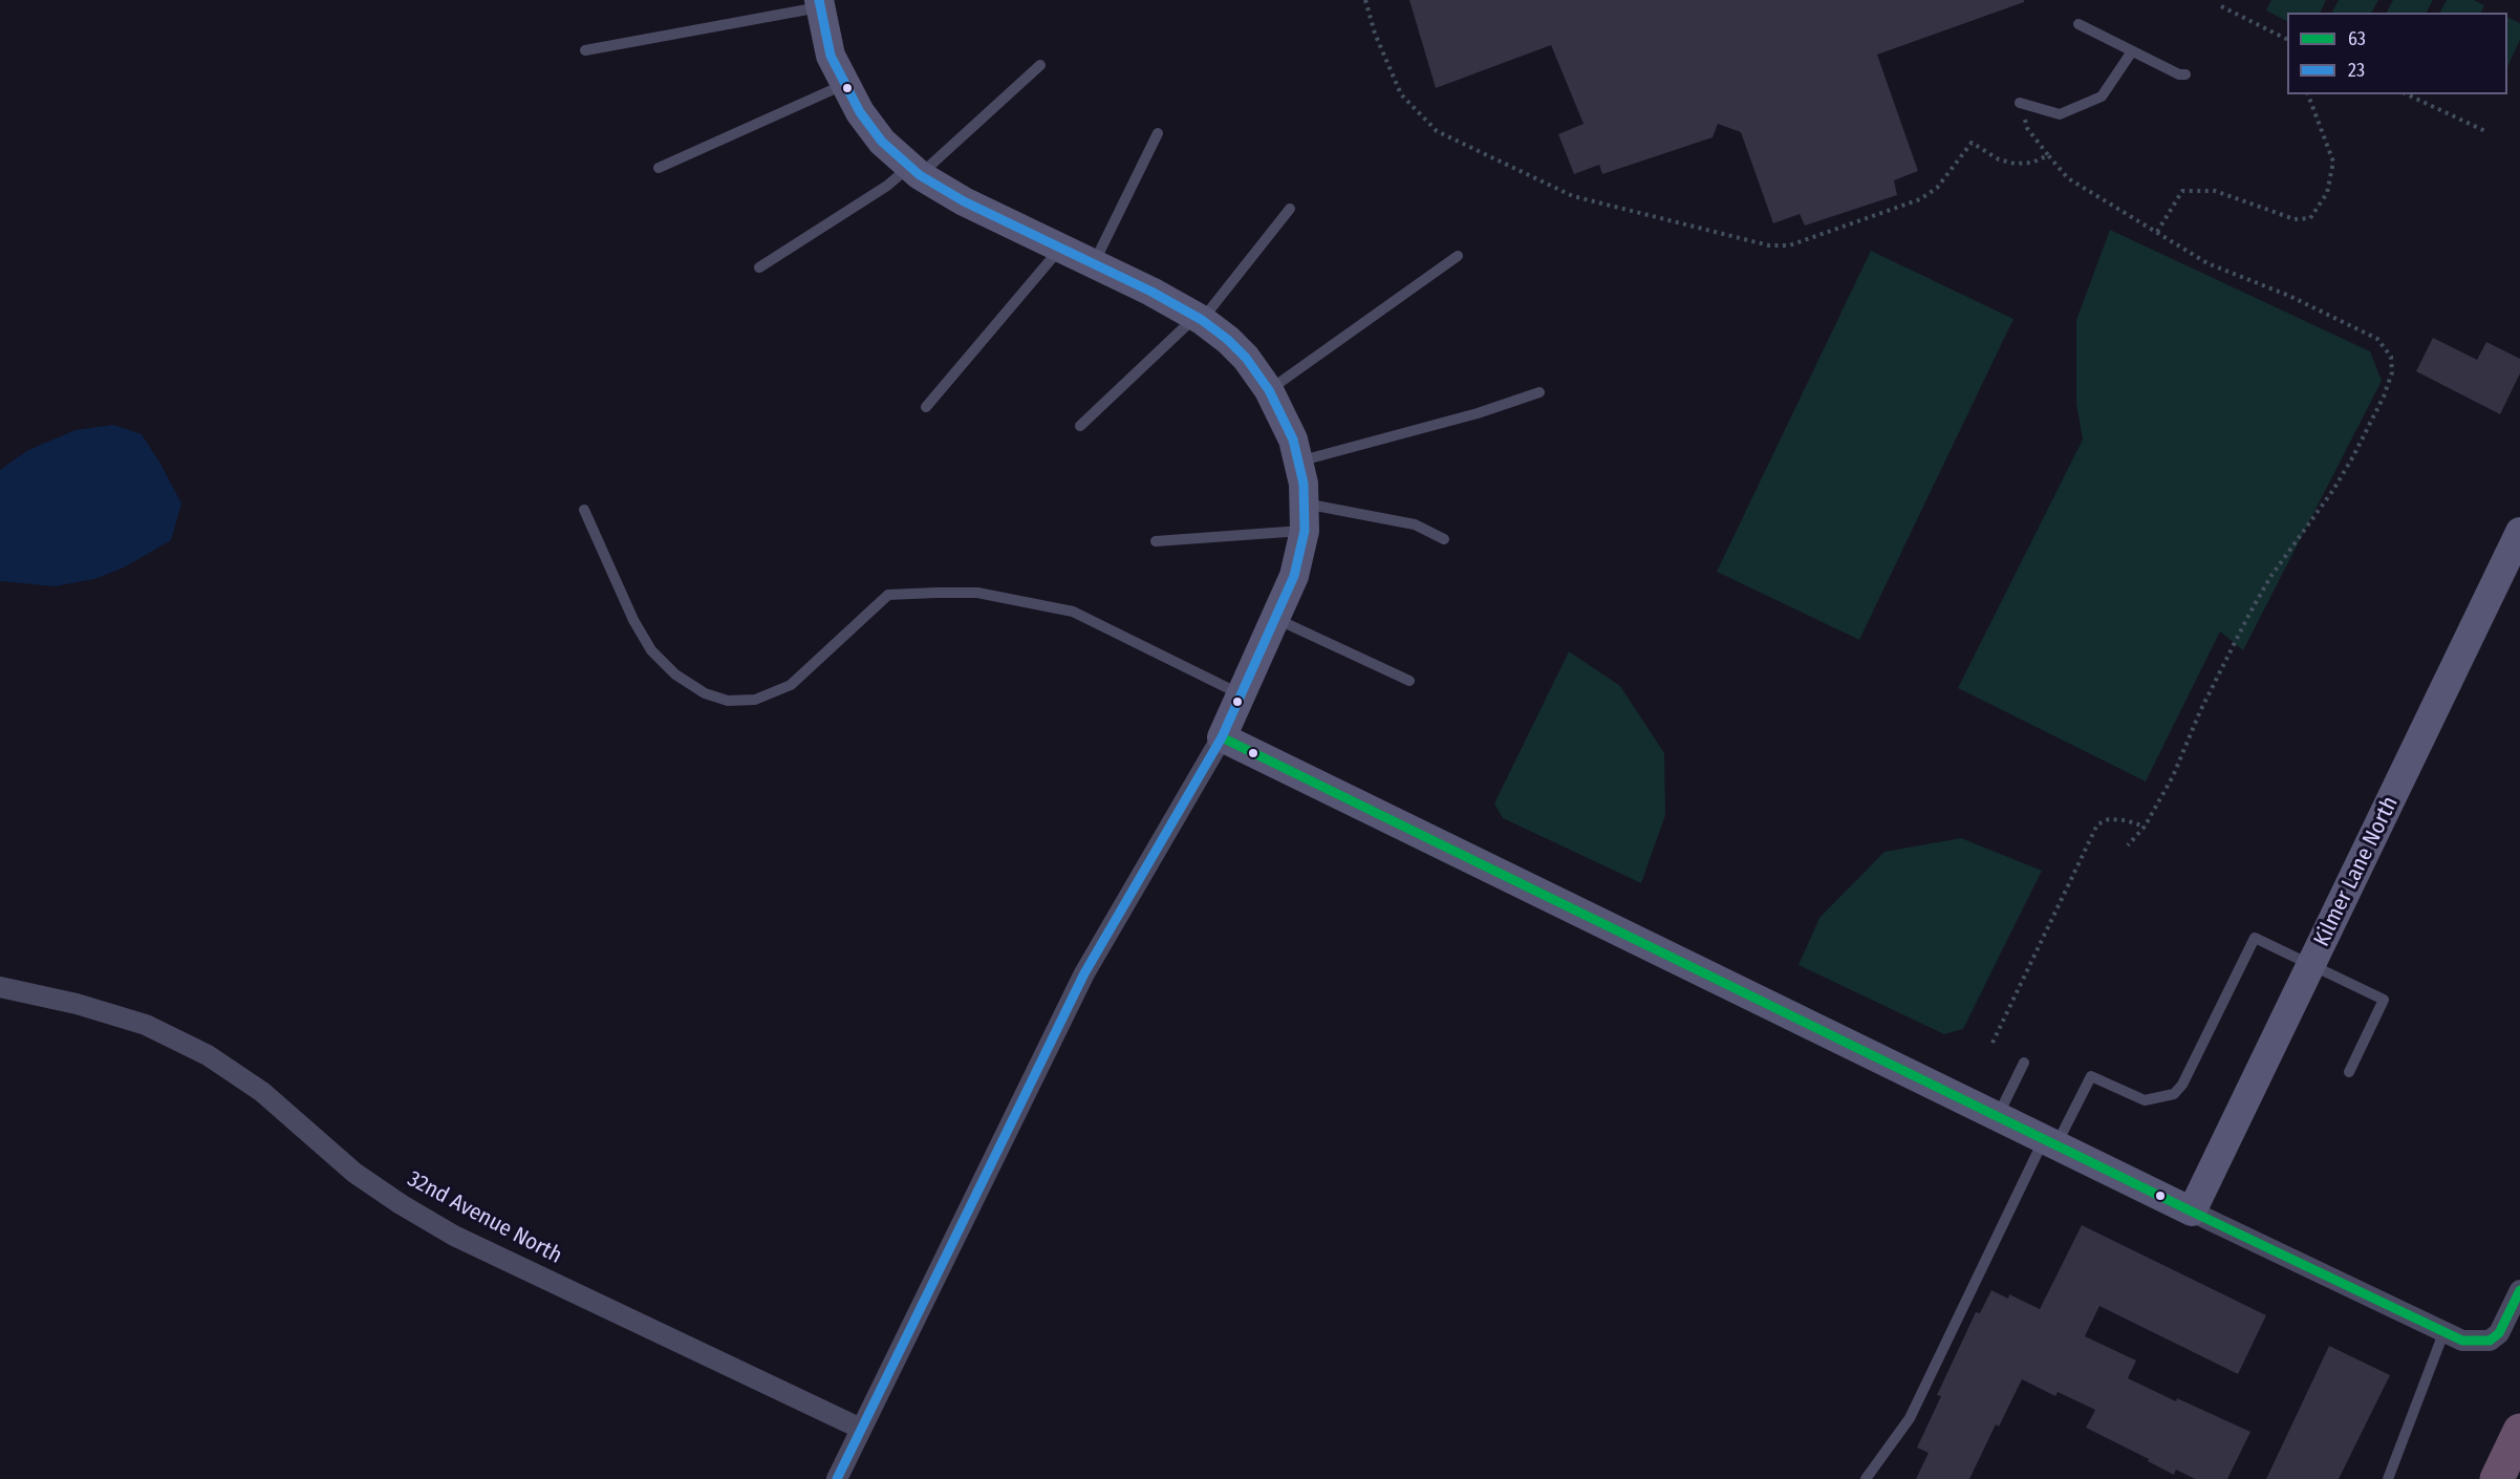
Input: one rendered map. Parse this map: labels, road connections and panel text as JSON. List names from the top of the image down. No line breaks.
{"streets":{"street":["Kilmer Lane North","32nd Avenue North"]},"lines":["transit line 23","transit line 63"],"legend":["63","23"]}
